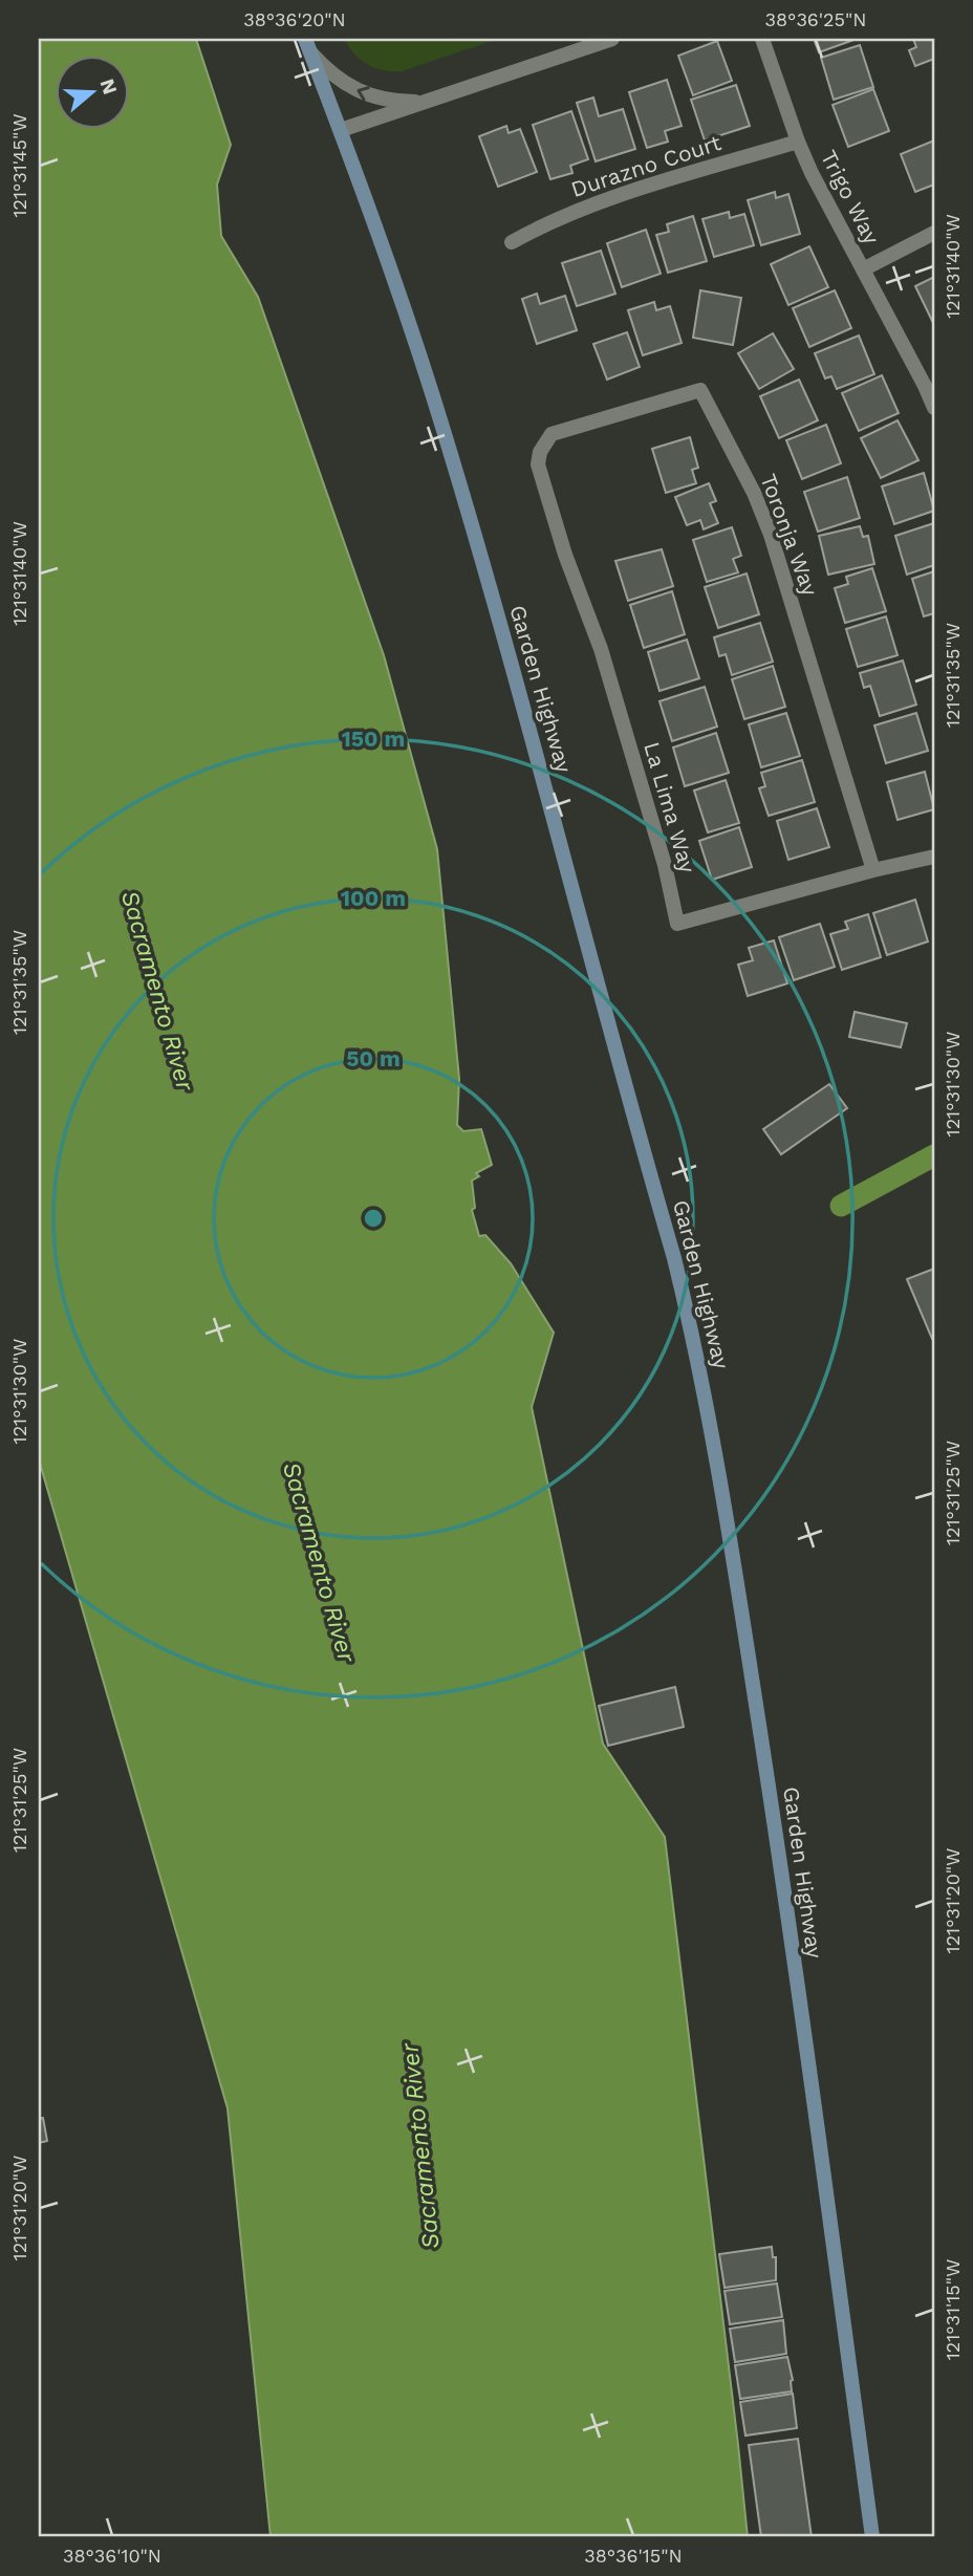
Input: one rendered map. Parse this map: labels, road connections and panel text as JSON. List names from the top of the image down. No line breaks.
{"streets":{"main road":["Garden Highway"],"street":["Durazno Court","Trigo Way","Toronja Way","La Lima Way"]},"crossings":[["Durazno Court","Trigo Way"],["Toronja Way","La Lima Way"]],"water":["Sacramento River"],"north":"right","coordinates":["38°36'20\"N","38°36'25\"N","121°31'45\"W","121°31'40\"W","121°31'35\"W","121°31'30\"W","121°31'25\"W","121°31'20\"W","121°31'15\"W","38°36'10\"N","38°36'15\"N"],"rings":["150 m","100 m","50 m"]}
